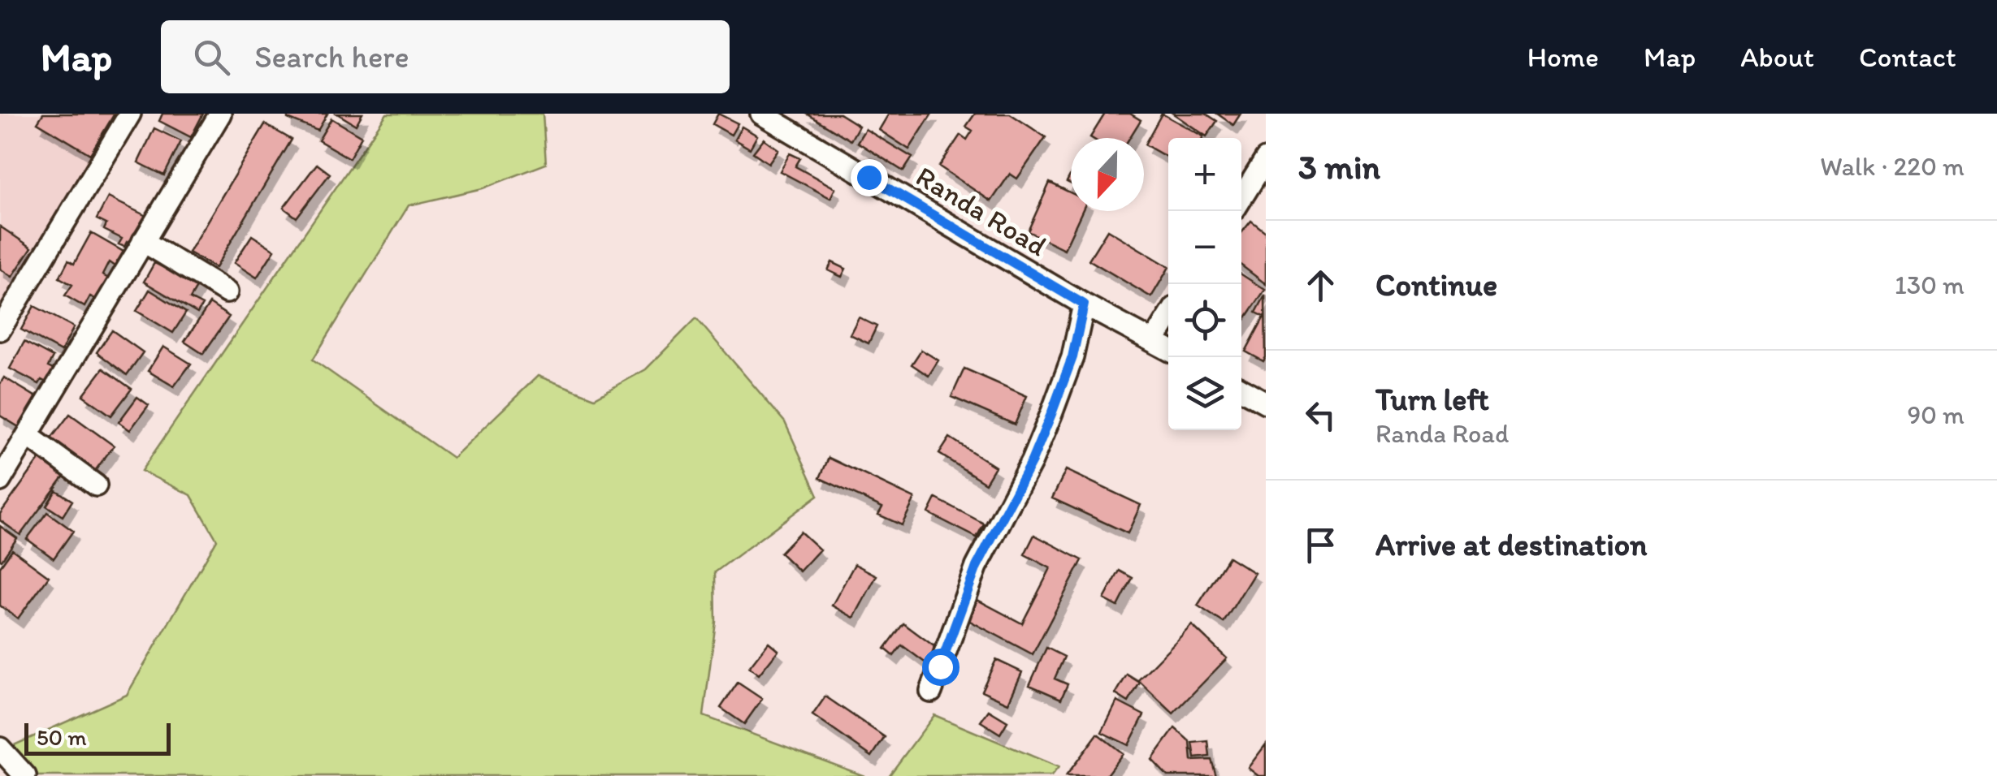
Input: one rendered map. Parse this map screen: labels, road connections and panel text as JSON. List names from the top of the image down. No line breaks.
{"streets":{"street":["Randa Road"]},"scale_bar":"50 m","north":"bottom","page":{"header":"Map","search":"Search here","nav":["Home","Map","About","Contact"],"heading":["3 min","Walk · 220 m"],"map_buttons":["+","−"],"list":[["Continue","130 m"],["Turn left","Randa Road","90 m"],"Arrive at destination"],"scale":"50 m"}}
